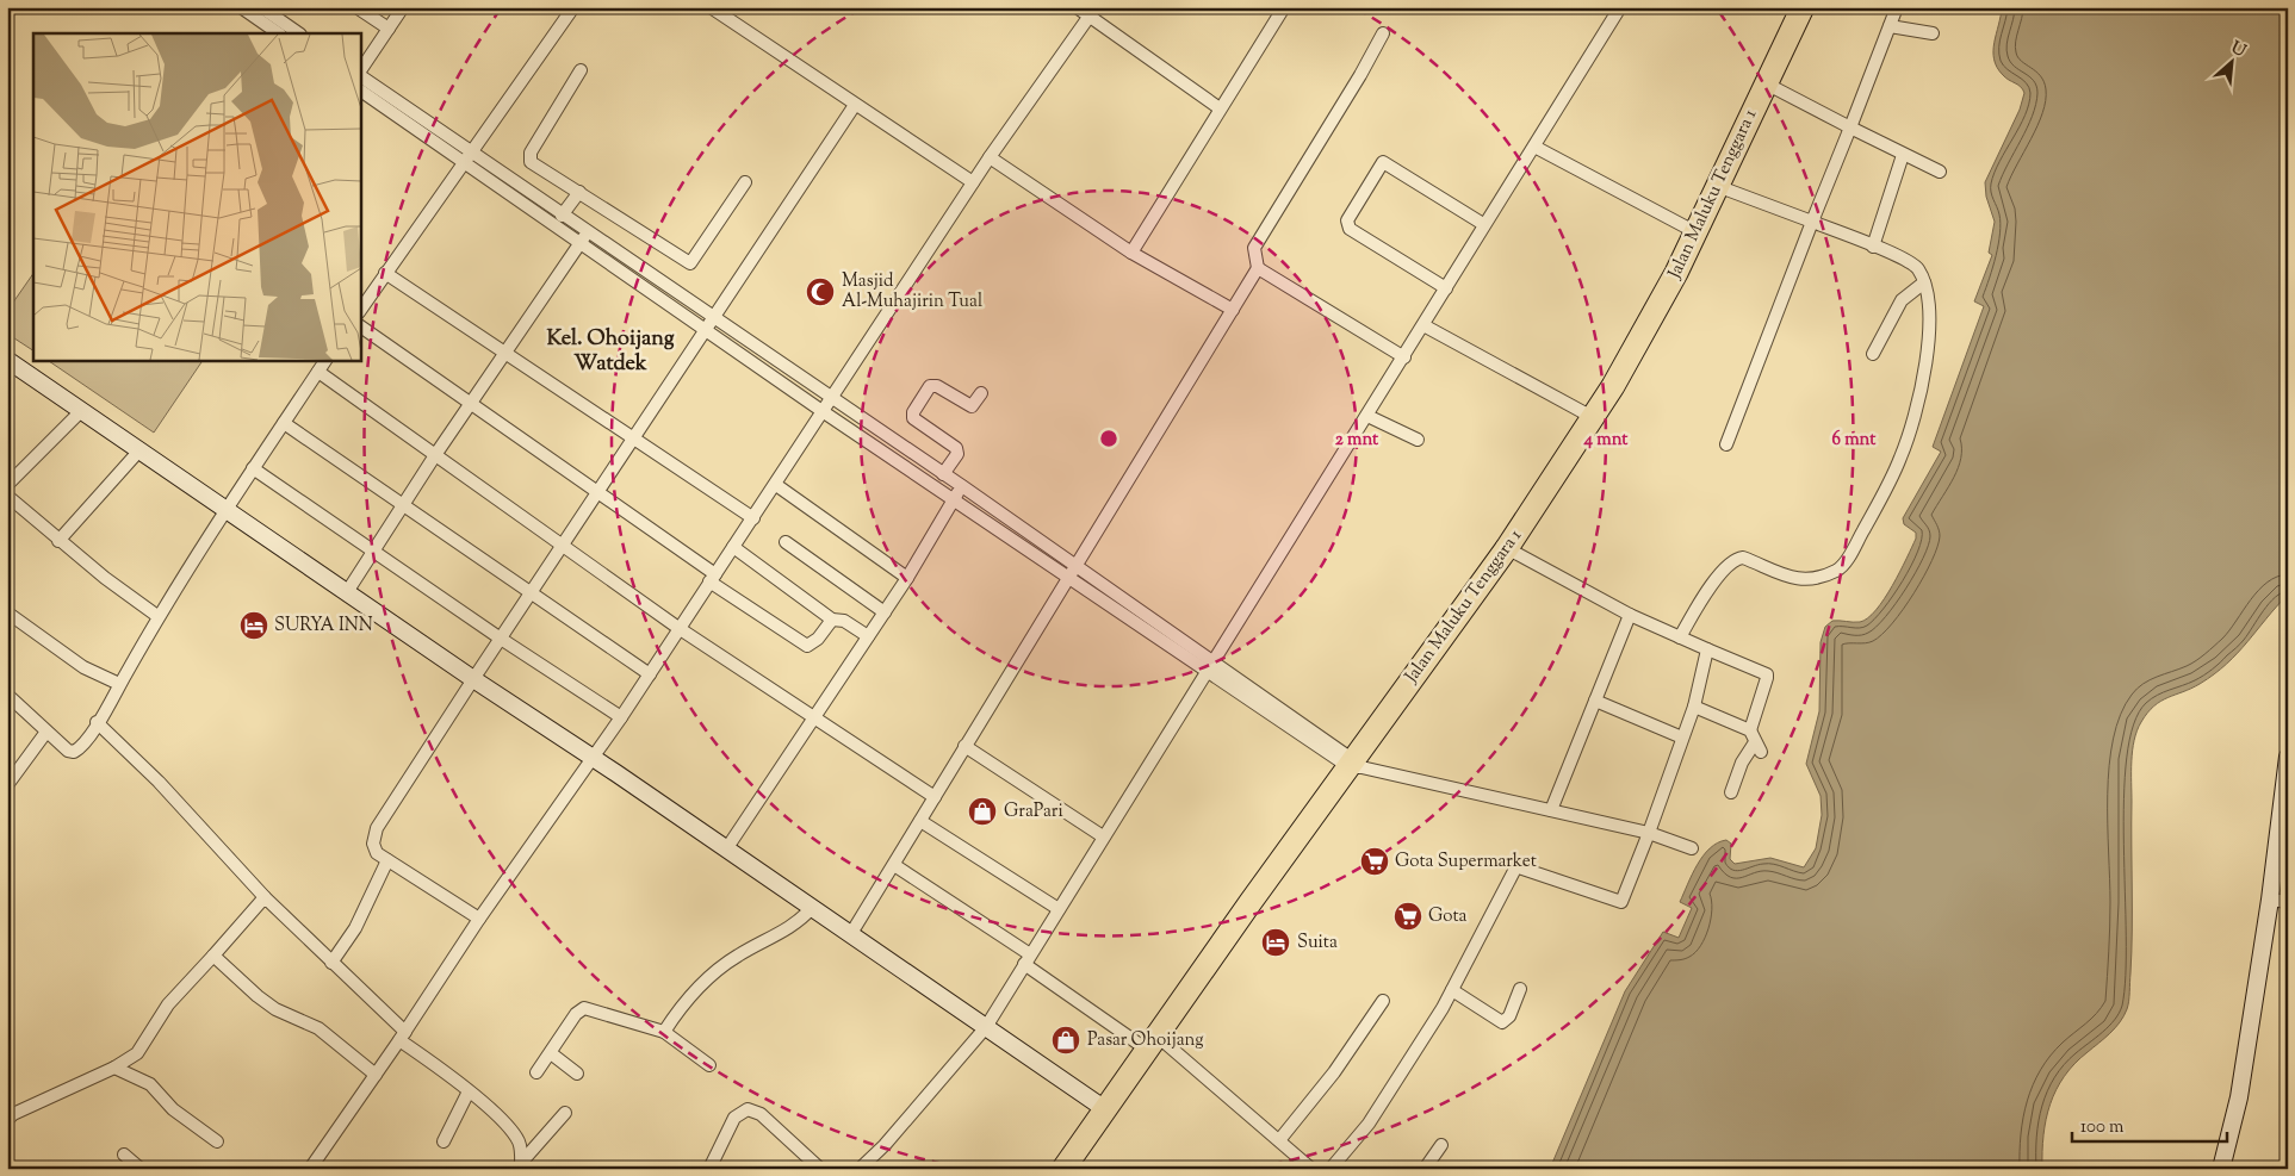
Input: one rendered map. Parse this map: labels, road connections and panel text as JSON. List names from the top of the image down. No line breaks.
{"streets":{"highway":["Jalan Maluku Tenggara 1"]},"districts":["Kel. Ohoijang Watdek"],"places":{"mosque":["Masjid Al-Muhajirin Tual"],"hotel":["SURYA INN","Suita"],"shop":["GraPari","Pasar Ohoijang"],"supermarket":["Gota Supermarket","Gota"]},"scale_bar":"100 m","north":"top right","rings":["2 mnt","4 mnt","6 mnt"]}
